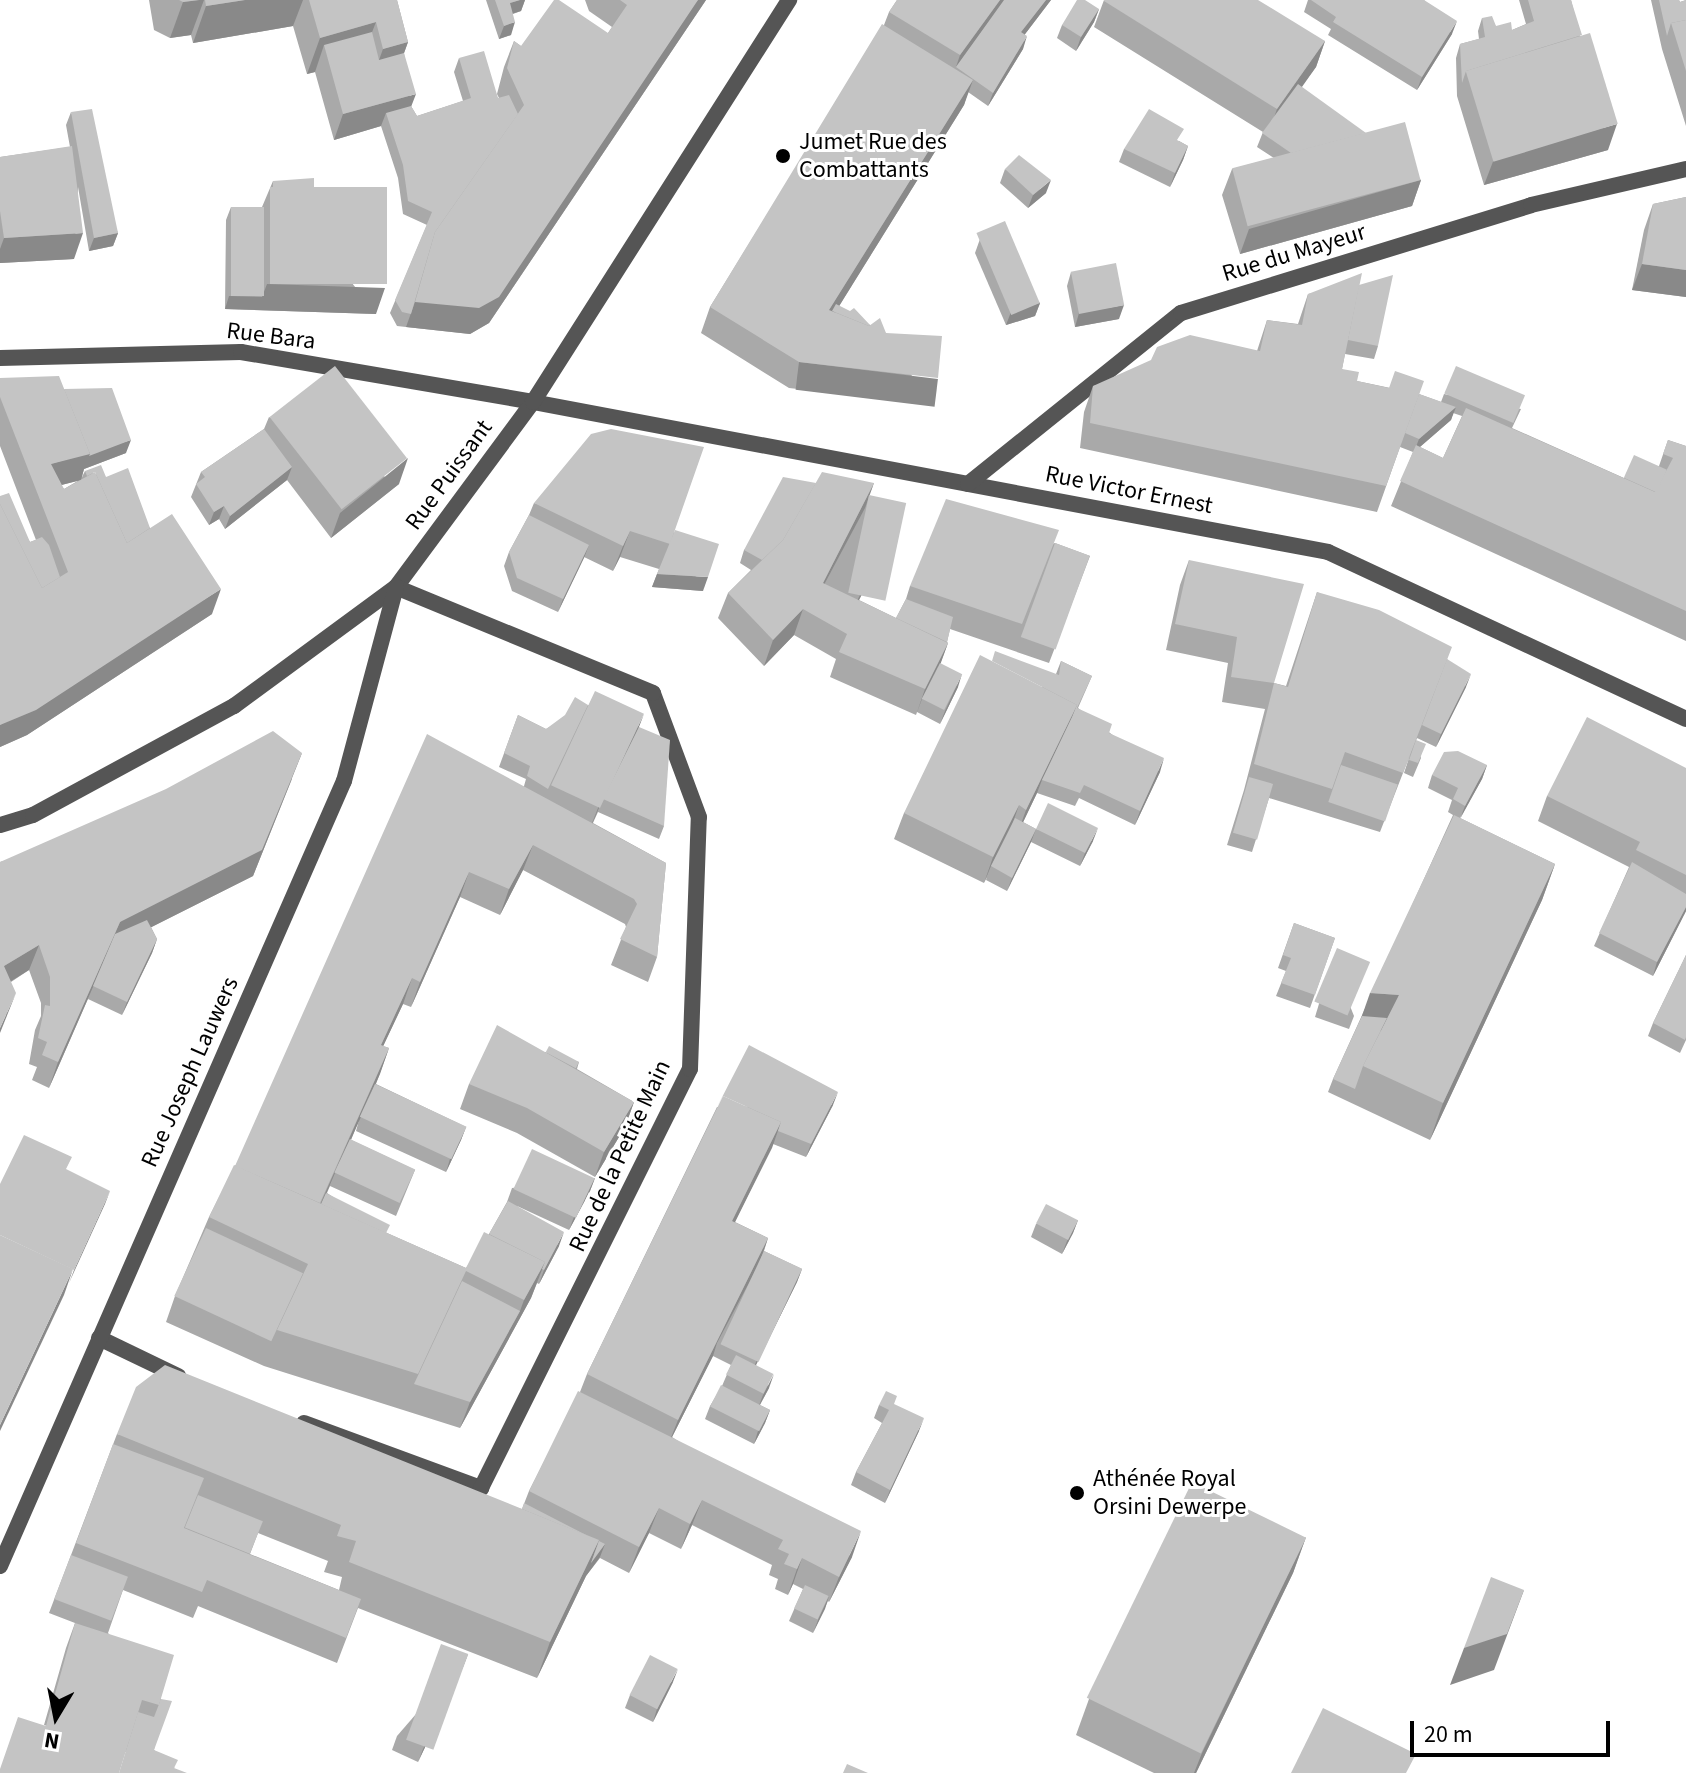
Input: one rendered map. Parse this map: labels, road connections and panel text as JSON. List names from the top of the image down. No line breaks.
{"streets":{"street":["Rue du Mayeur","Rue Bara","Rue Puissant","Rue Victor Ernest","Rue Joseph Lauwers","Rue de la Petite Main"]},"crossings":[["Rue du Mayeur","Rue Victor Ernest"],["Rue Bara","Rue Puissant"],["Rue Bara","Rue Victor Ernest"],["Rue Puissant","Rue Victor Ernest"],["Rue Puissant","Rue Joseph Lauwers"],["Rue Puissant","Rue de la Petite Main"],["Rue Joseph Lauwers","Rue de la Petite Main"]],"places":["Jumet Rue des Combattants","Athénée Royal Orsini Dewerpe"],"scale_bar":"20 m","north":"bottom"}
